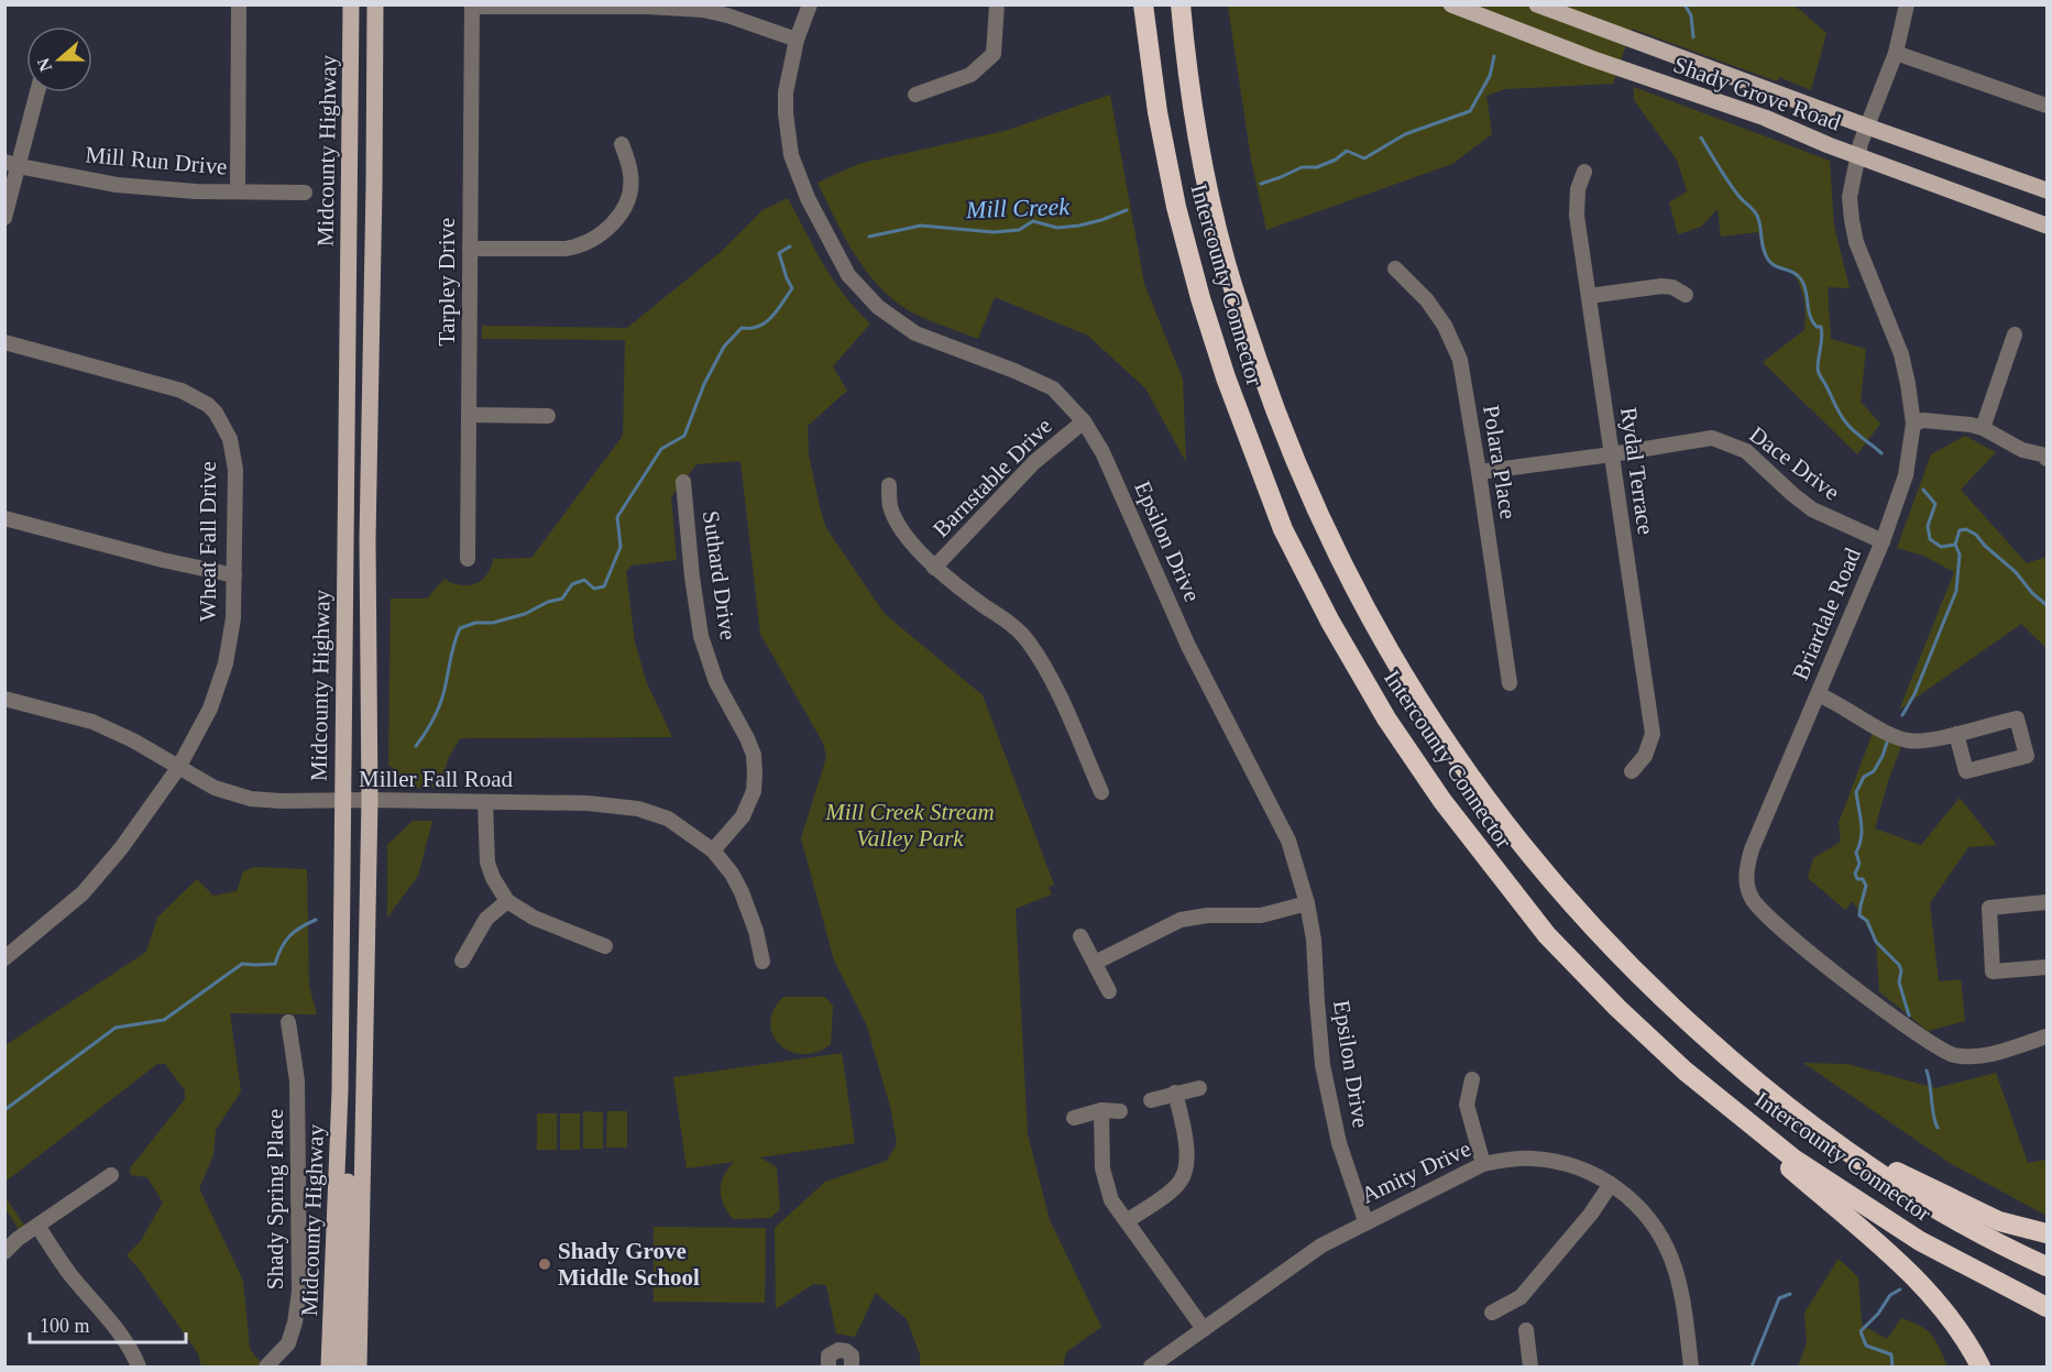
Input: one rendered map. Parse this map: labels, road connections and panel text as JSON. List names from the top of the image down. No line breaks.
{"streets":{"highway":["Intercounty Connector"],"main road":["Shady Grove Road","Midcounty Highway"],"street":["Mill Run Drive","Tarpley Drive","Polara Place","Dace Drive","Rydal Terrace","Barnstable Drive","Wheat Fall Drive","Epsilon Drive","Suthard Drive","Briardale Road","Miller Fall Road","Amity Drive","Shady Spring Place"]},"crossings":[["Shady Grove Road","Briardale Road"],["Midcounty Highway","Miller Fall Road"],["Polara Place","Dace Drive"],["Dace Drive","Rydal Terrace"],["Dace Drive","Briardale Road"],["Barnstable Drive","Epsilon Drive"],["Wheat Fall Drive","Miller Fall Road"],["Epsilon Drive","Amity Drive"],["Suthard Drive","Miller Fall Road"]],"water":["Mill Creek"],"parks":["Mill Creek Stream Valley Park"],"places":["Shady Grove Middle School"],"scale_bar":"100 m","north":"left"}
